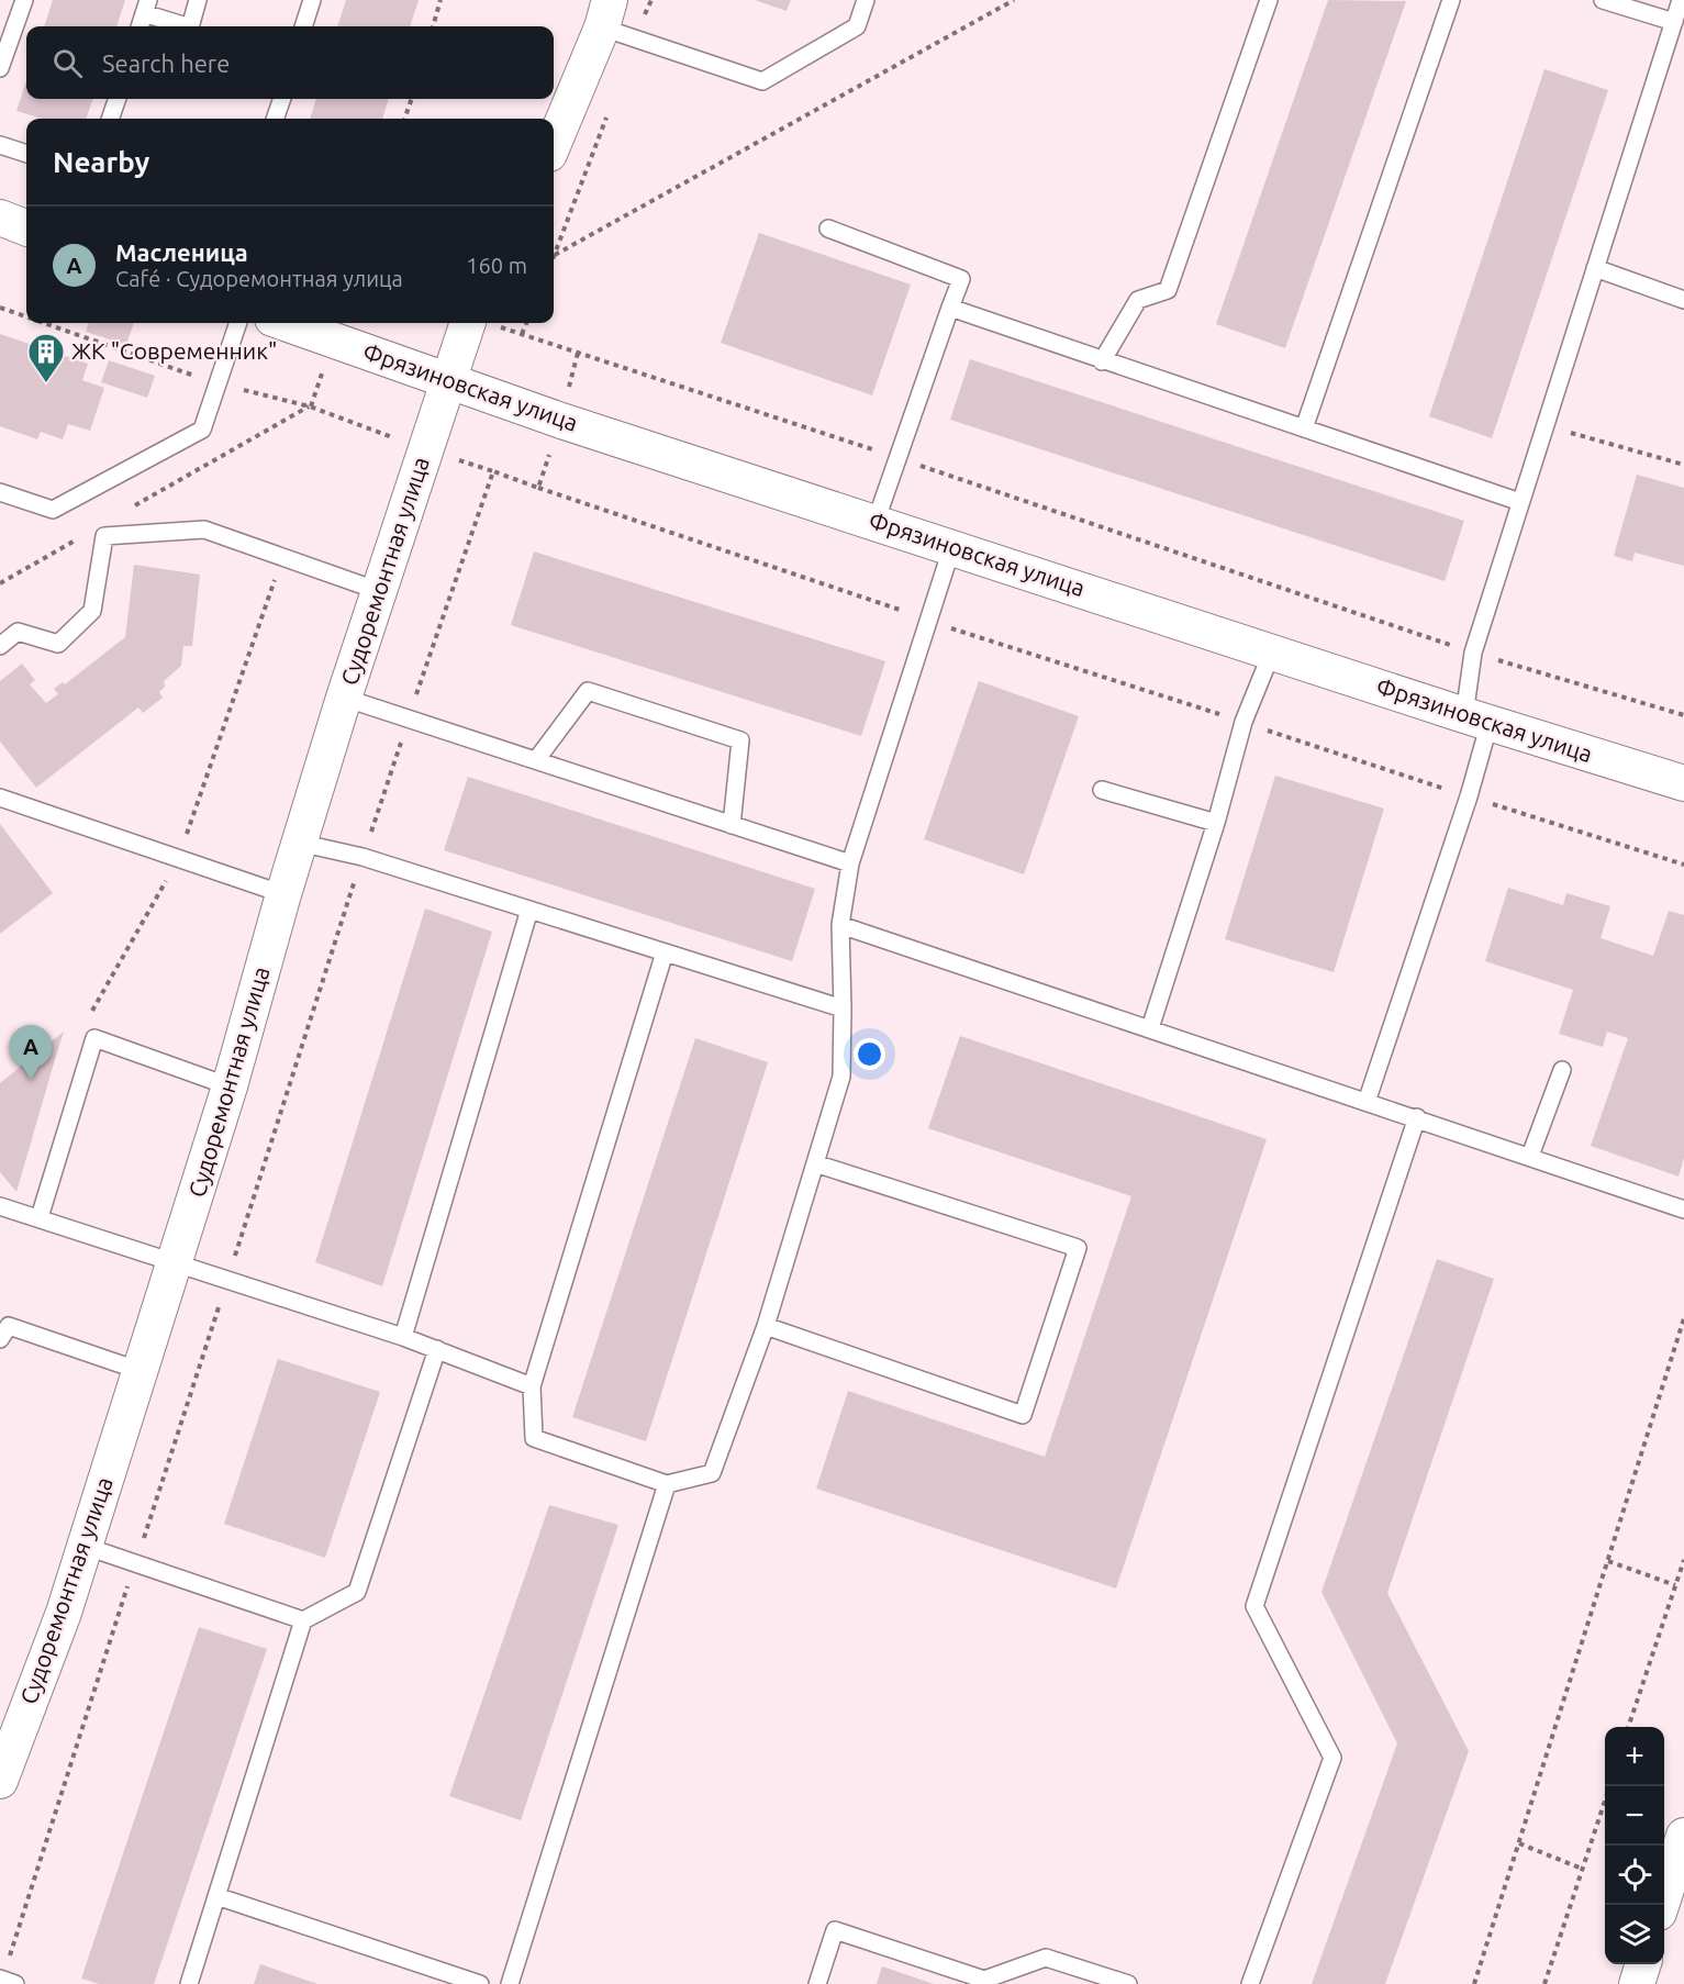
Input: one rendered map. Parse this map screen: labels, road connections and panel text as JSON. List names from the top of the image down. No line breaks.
{"streets":{"street":["Фрязиновская улица","Судоремонтная улица"]},"crossings":[["Фрязиновская улица","Судоремонтная улица"]],"places":{"building":["ЖК \"Современник\""]},"page":{"search":"Search here","heading":"Nearby","list":[{"mark":"A","name":"Масленица","note":"Café · Судоремонтная улица","value":"160 m"}],"pins":"A","map_buttons":["+","−"]}}
